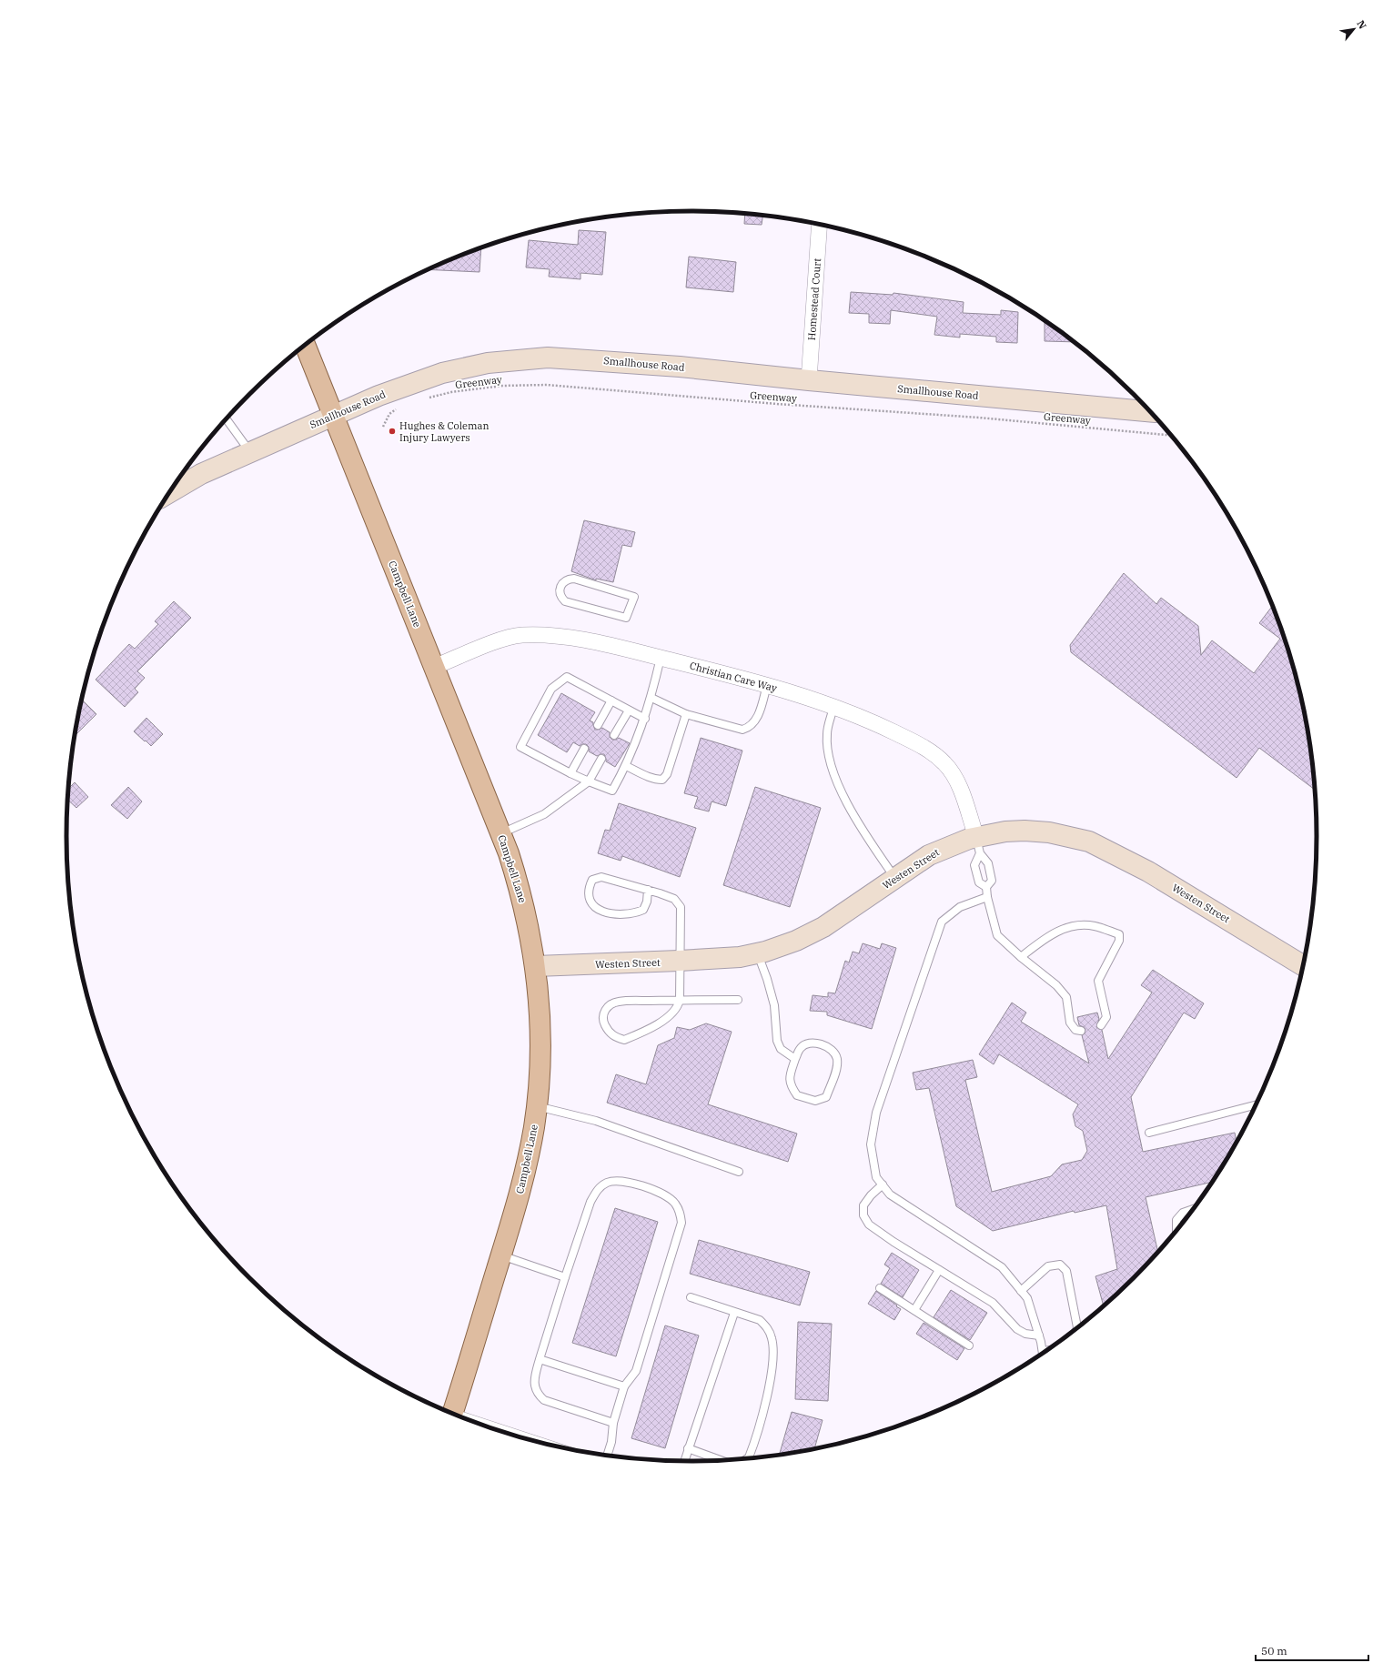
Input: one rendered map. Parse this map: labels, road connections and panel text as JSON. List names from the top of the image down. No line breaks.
{"streets":{"main road":["Campbell Lane"],"street":["Homestead Court","Smallhouse Road","Christian Care Way","Westen Street"],"path":["Greenway"]},"crossings":[["Homestead Court","Smallhouse Road"],["Smallhouse Road","Campbell Lane"],["Campbell Lane","Christian Care Way"],["Campbell Lane","Westen Street"],["Christian Care Way","Westen Street"]],"places":["Hughes & Coleman Injury Lawyers"],"scale_bar":"50 m","north":"top right"}
